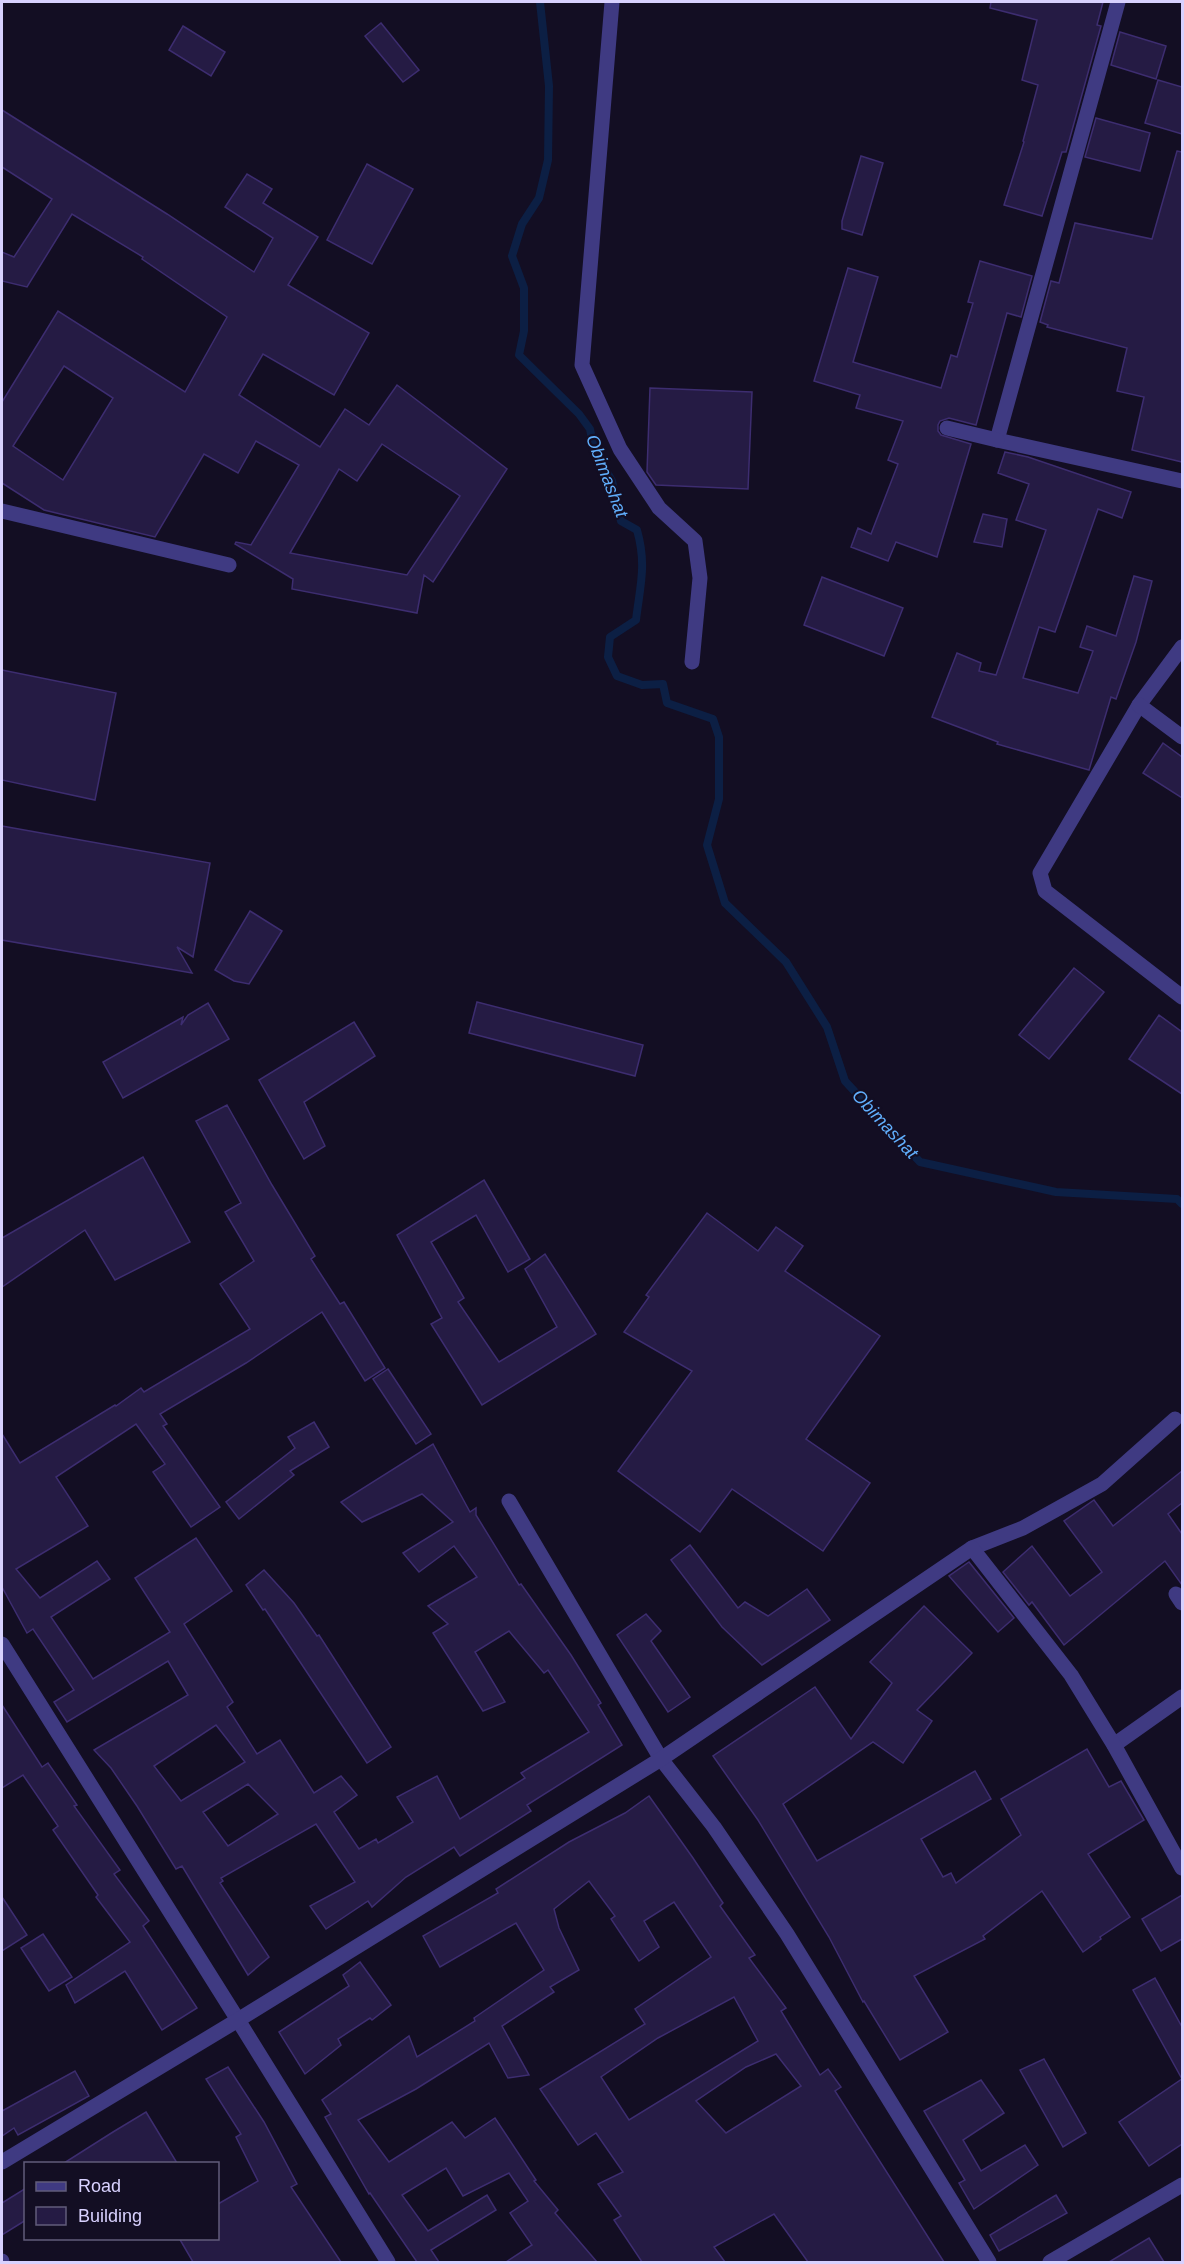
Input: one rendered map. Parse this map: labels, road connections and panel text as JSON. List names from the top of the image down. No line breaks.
{"water":["Obimashat"],"legend":["Road","Building"]}
